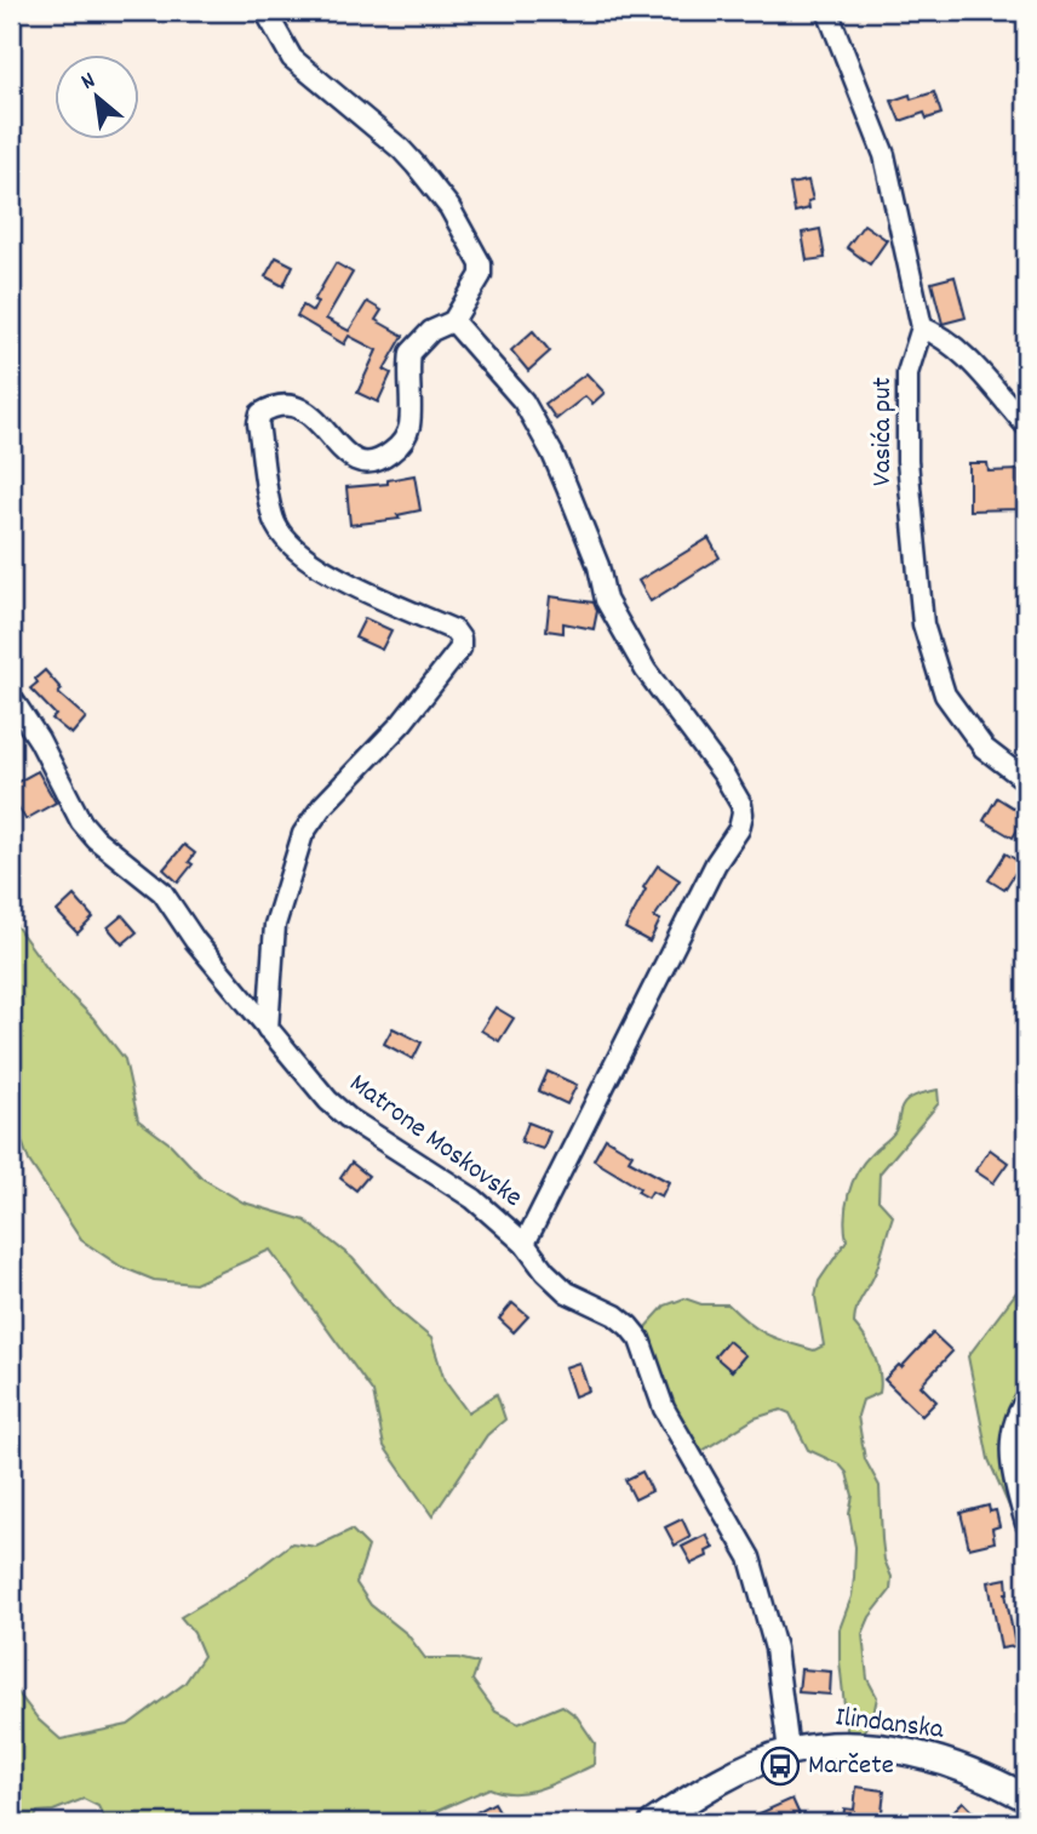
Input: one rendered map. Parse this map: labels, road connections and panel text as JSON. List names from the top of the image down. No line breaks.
{"streets":{"street":["Vasića put","Matrone Moskovske","Ilindanska"]},"crossings":[["Matrone Moskovske","Ilindanska"]],"places":{"bus stop":["Marčete"]},"north":"top left"}
